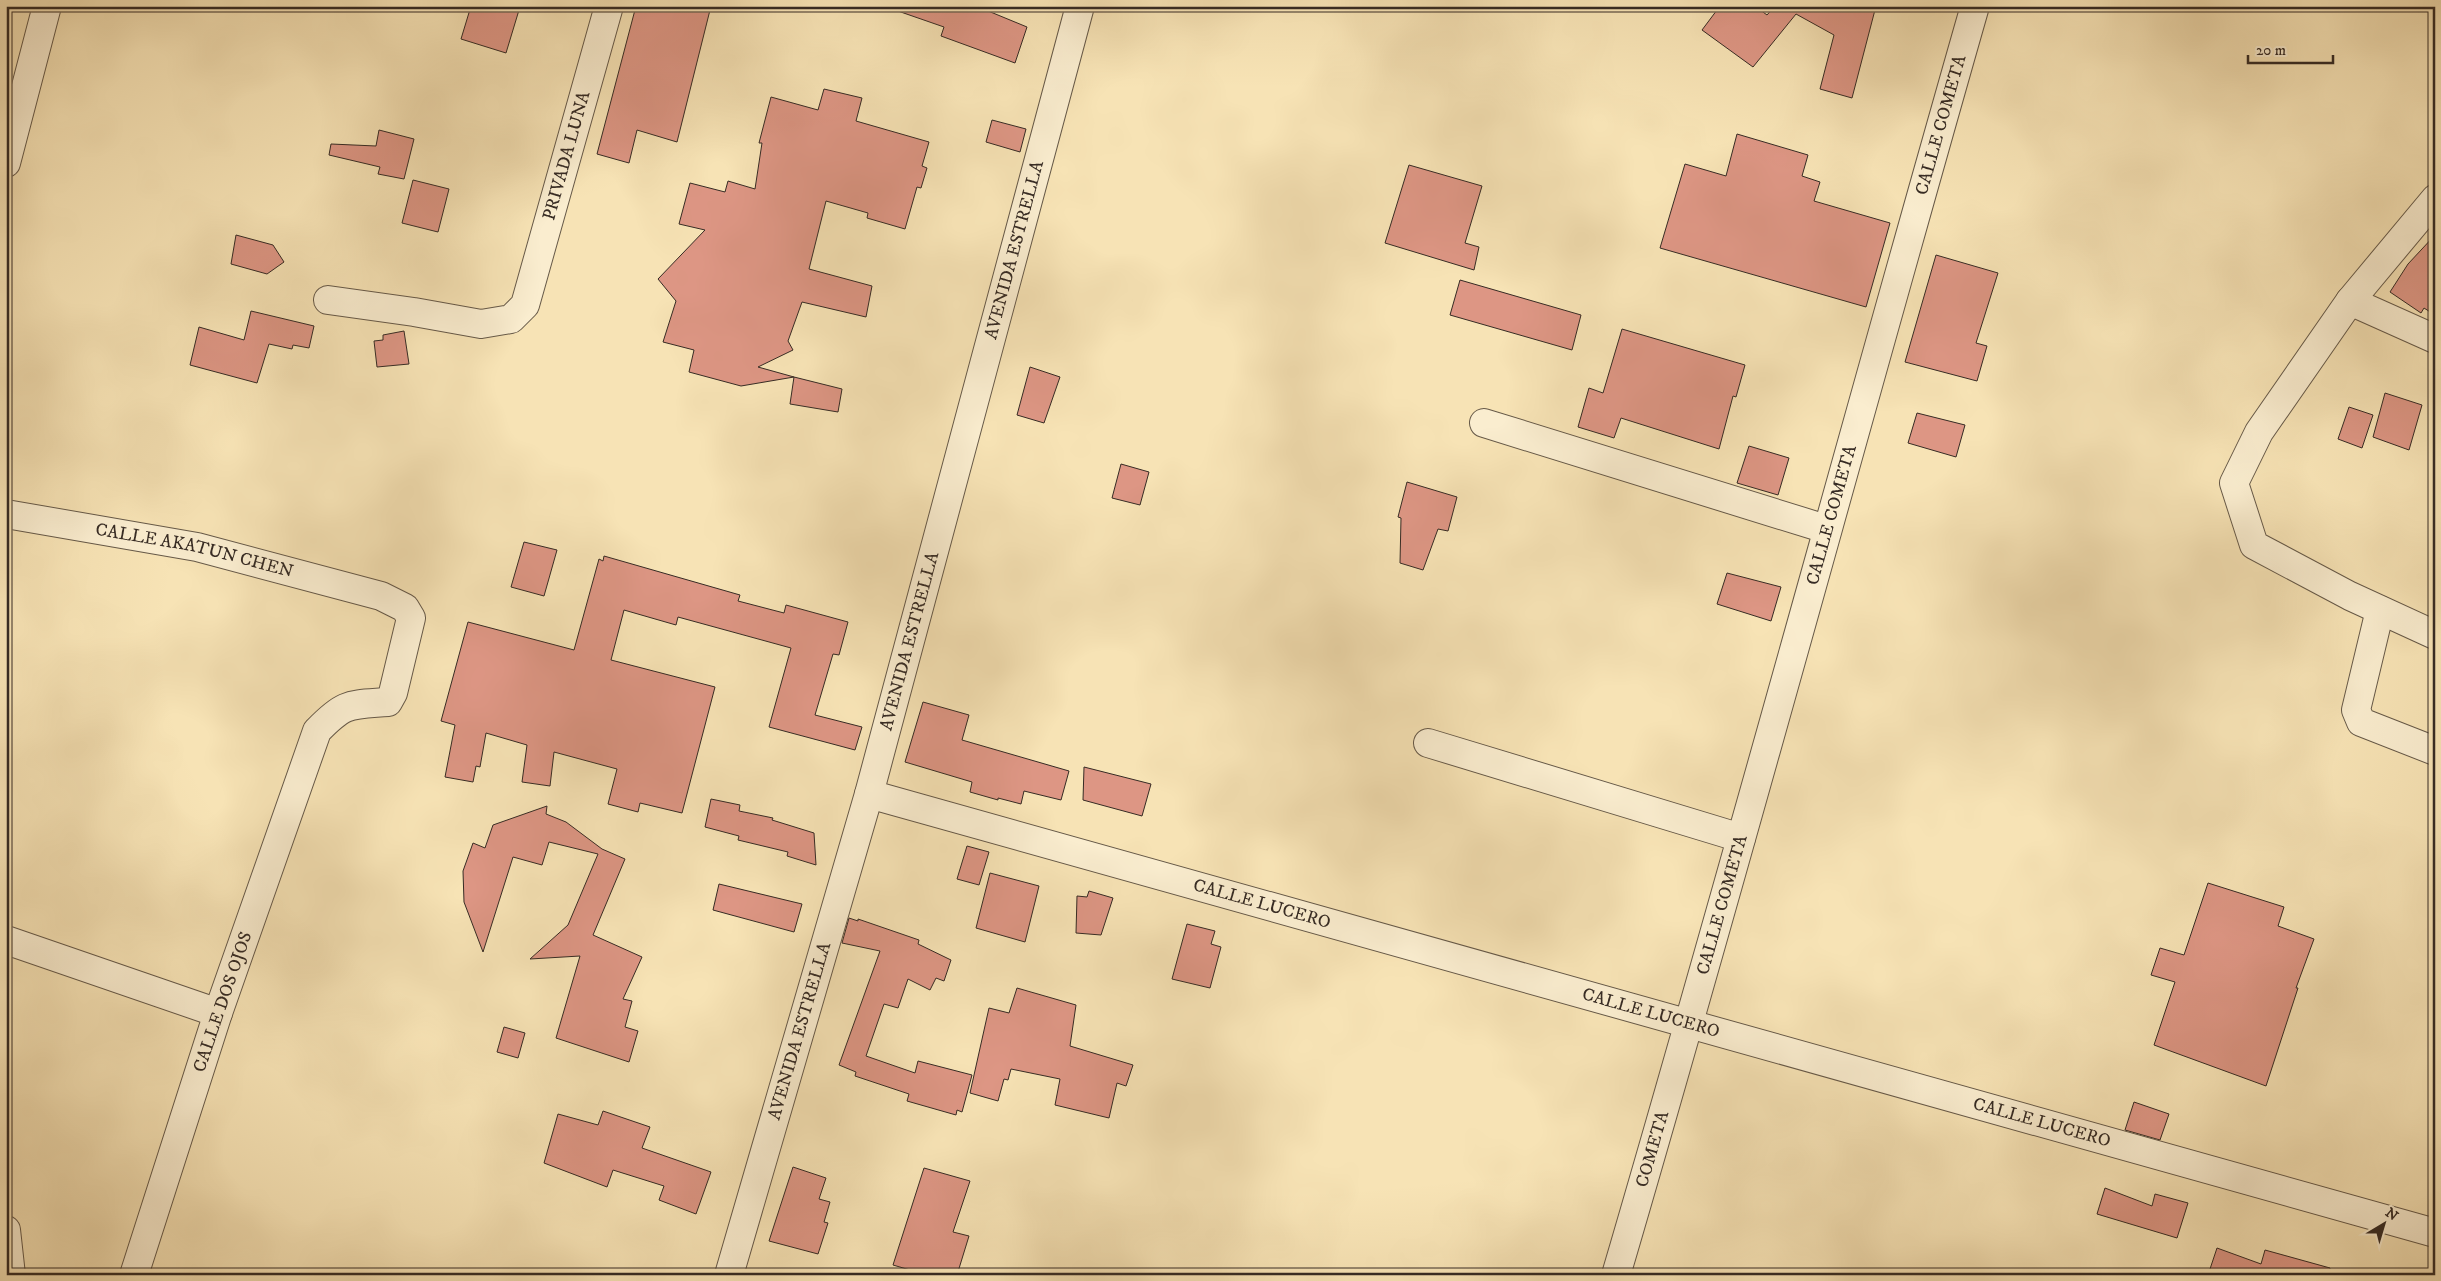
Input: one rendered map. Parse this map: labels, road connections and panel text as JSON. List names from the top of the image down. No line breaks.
{"streets":{"street":["CALLE COMETA","PRIVADA LUNA","AVENIDA ESTRELLA","CALLE AKATUN CHEN","CALLE LUCERO","CALLE DOS OJOS","COMETA"]},"crossings":[["CALLE COMETA","CALLE LUCERO"],["CALLE COMETA","COMETA"],["AVENIDA ESTRELLA","CALLE LUCERO"],["CALLE AKATUN CHEN","CALLE DOS OJOS"],["CALLE LUCERO","COMETA"]],"scale_bar":"20 m","north":"top right"}
